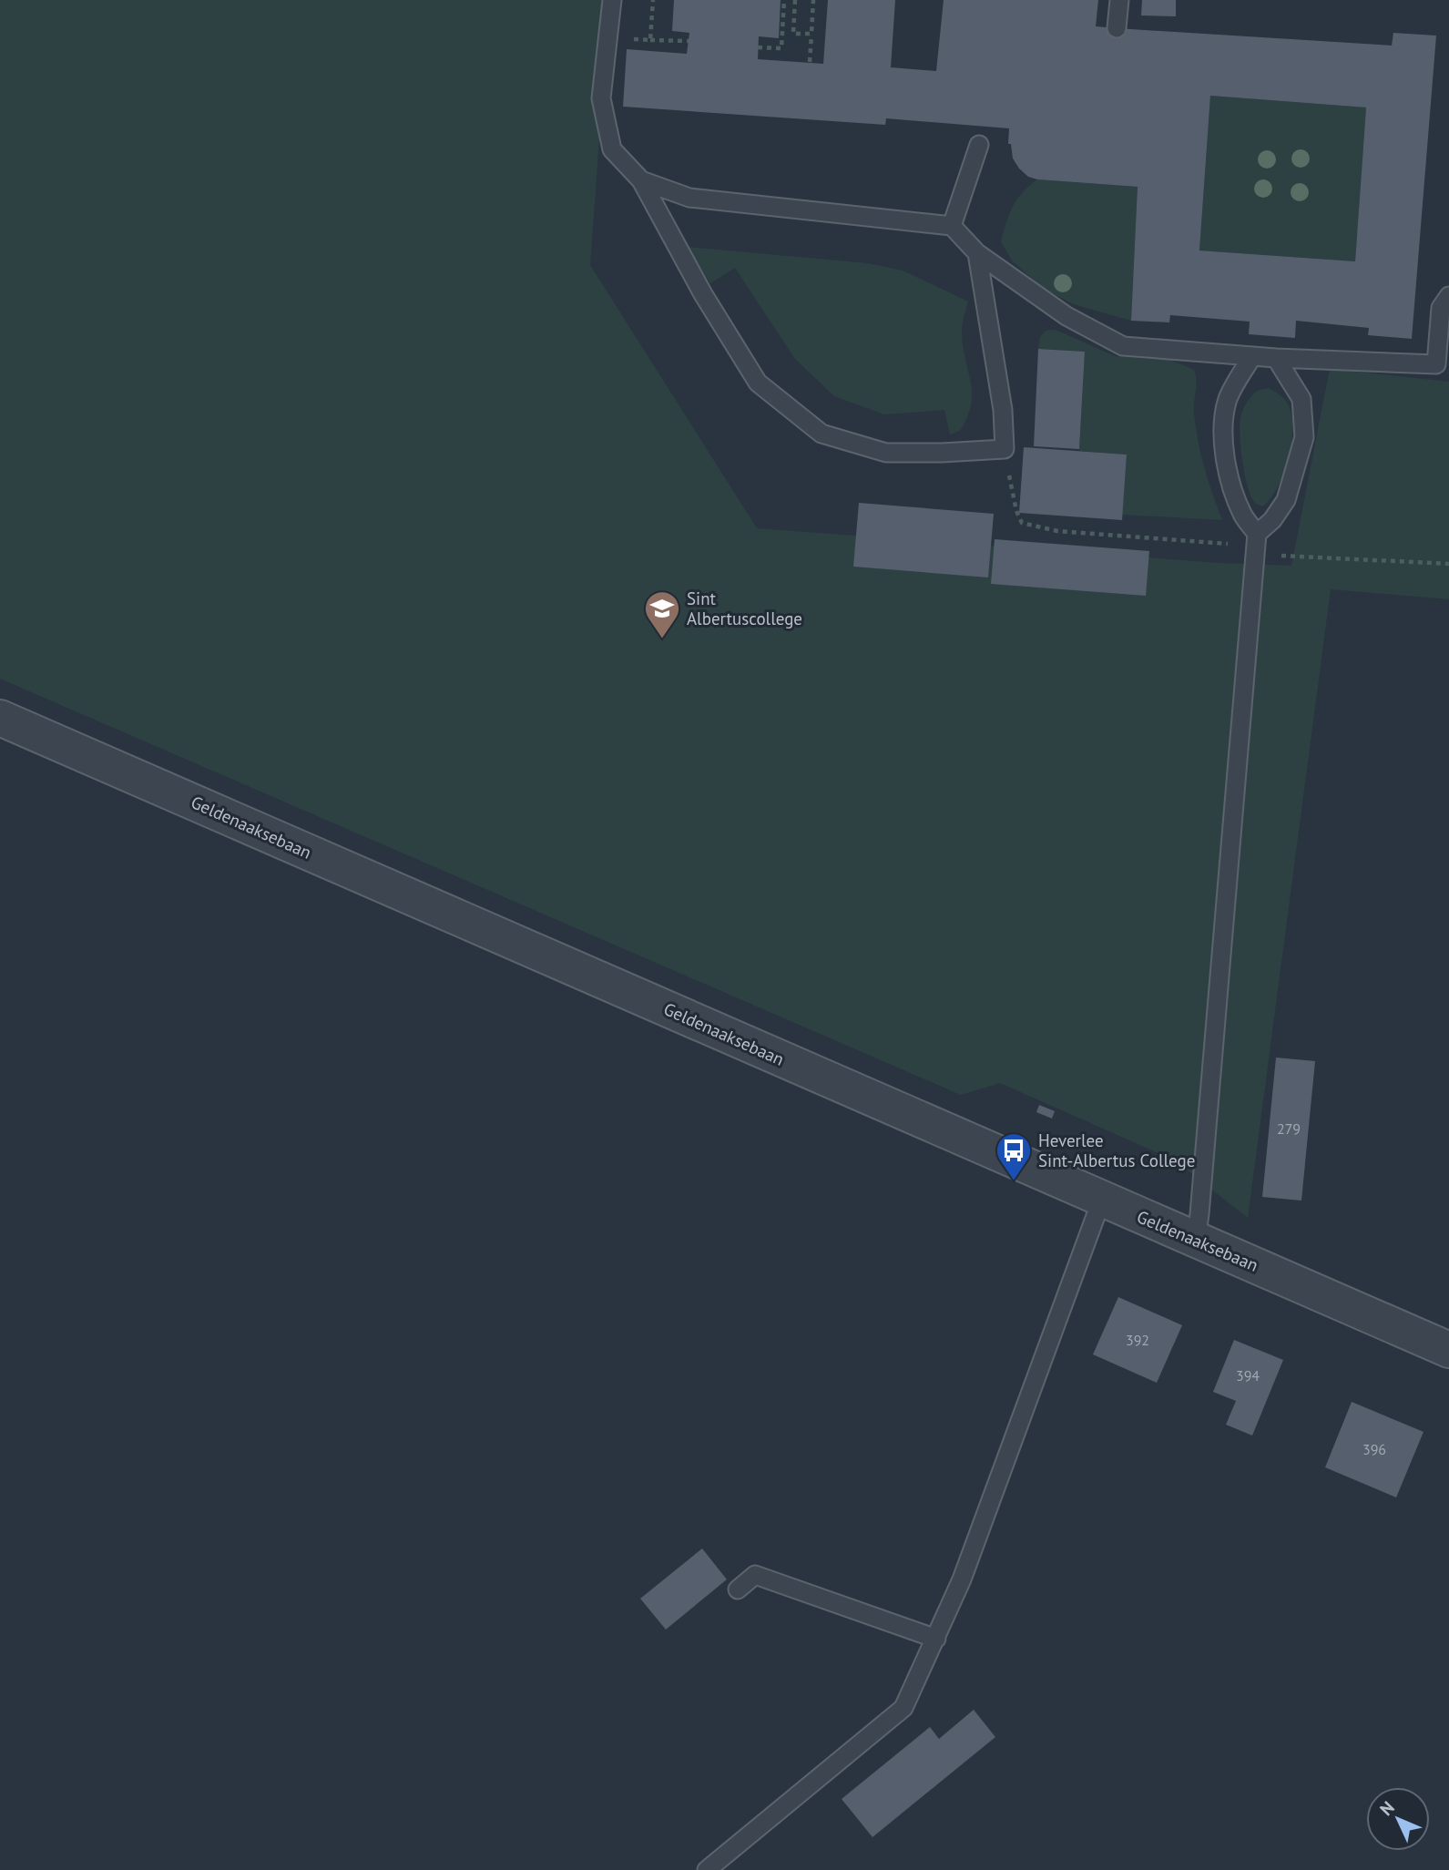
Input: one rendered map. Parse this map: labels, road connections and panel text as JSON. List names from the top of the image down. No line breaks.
{"streets":{"street":["Geldenaaksebaan"]},"places":{"school or university":["Sint Albertuscollege"],"bus stop":["Heverlee Sint-Albertus College"]},"house_numbers":["279","392","394","396"],"north":"top left"}
